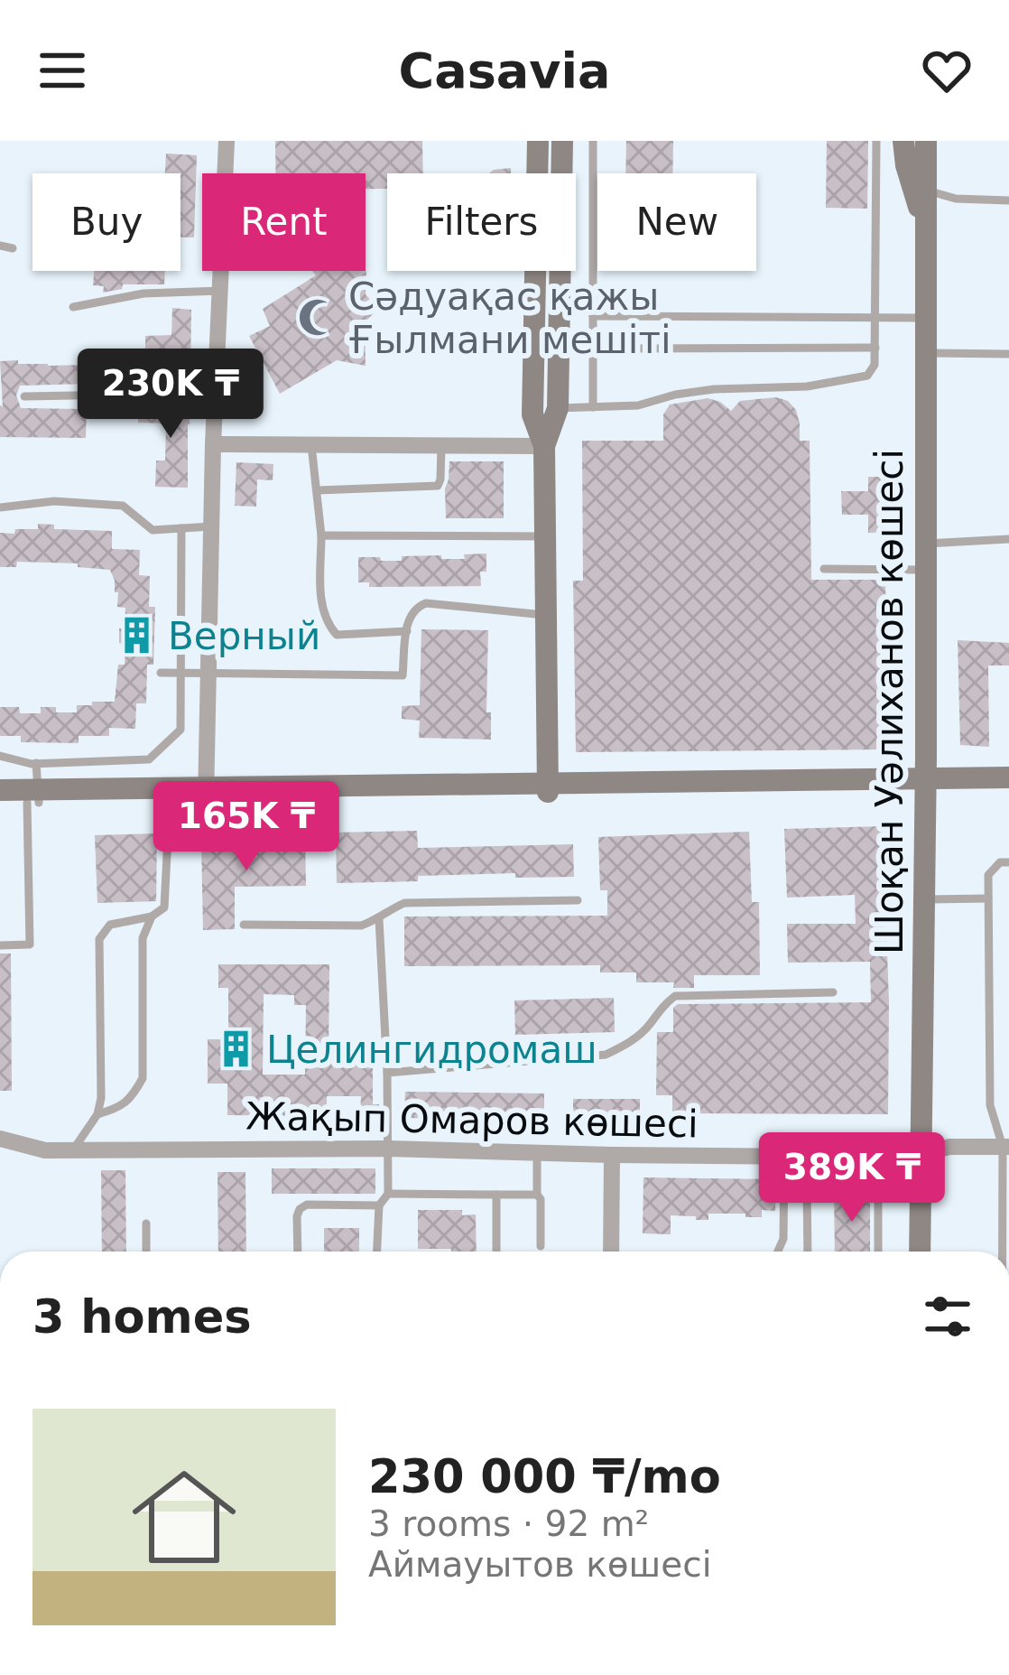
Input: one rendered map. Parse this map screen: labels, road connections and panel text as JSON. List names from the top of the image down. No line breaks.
{"streets":{"main road":["Шоқан Уәлиханов көшесі"],"street":["Жақып Омаров көшесі"]},"crossings":[["Шоқан Уәлиханов көшесі","Жақып Омаров көшесі"]],"places":{"mosque":["Сәдуақас қажы Ғылмани мешіті"],"building":["Верный","Целингидромаш"]},"page":{"header":"Casavia","chip":["Buy","Rent","Filters","New"],"price":["230K ₸","165K ₸","389K ₸"],"heading":"3 homes","list":[{"name":"230 000 ₸/mo","note":"3 rooms · 92 m² · Аймауытов көшесі"}]}}
